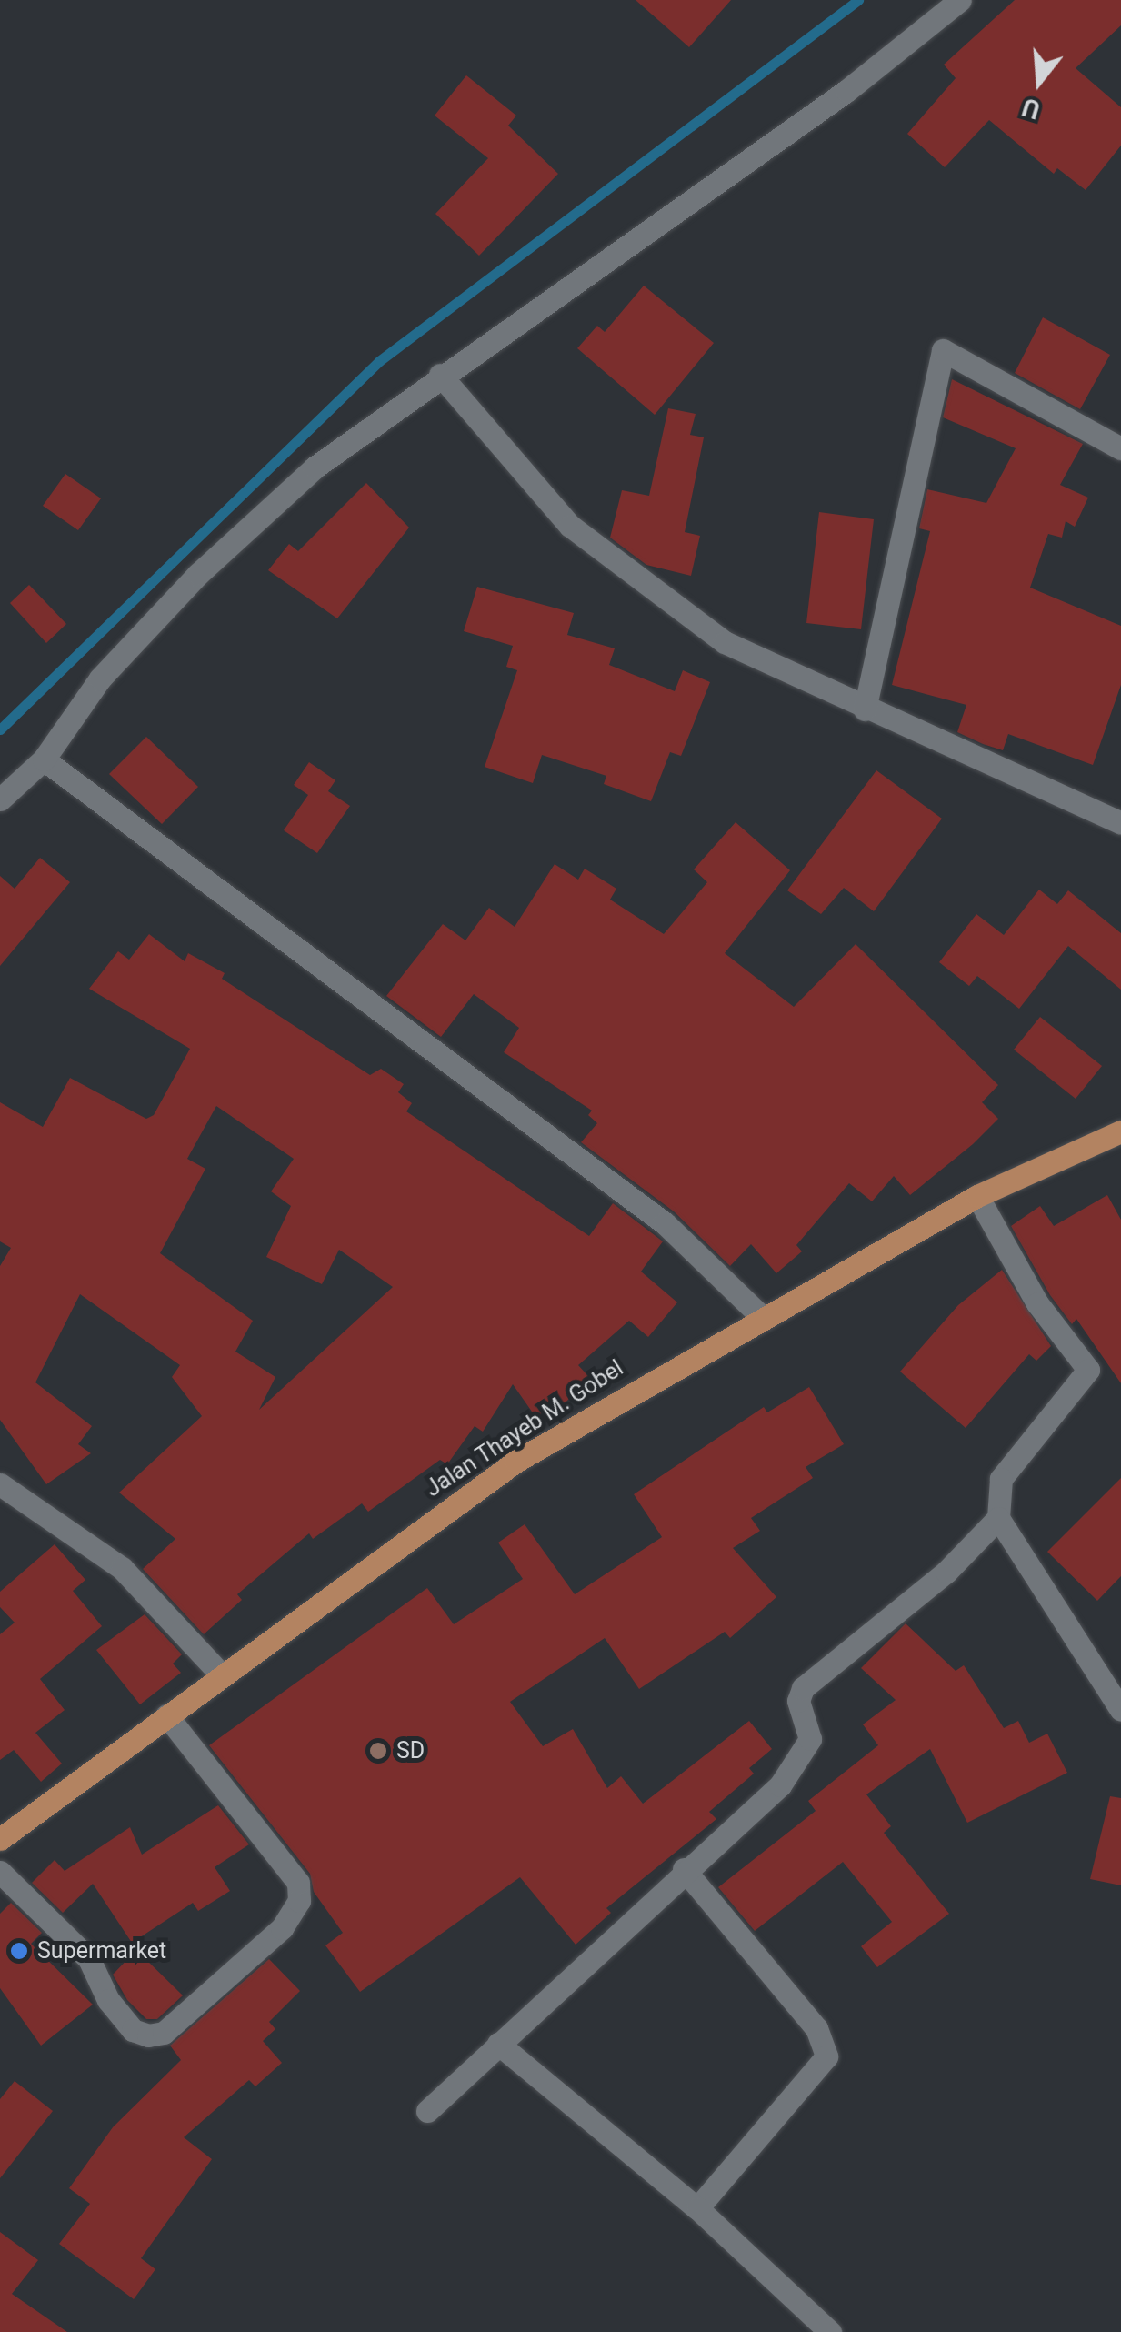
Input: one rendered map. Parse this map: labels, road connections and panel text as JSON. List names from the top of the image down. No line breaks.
{"streets":{"main road":["Jalan Thayeb M. Gobel"]},"places":["SD","Supermarket"],"north":"bottom"}
